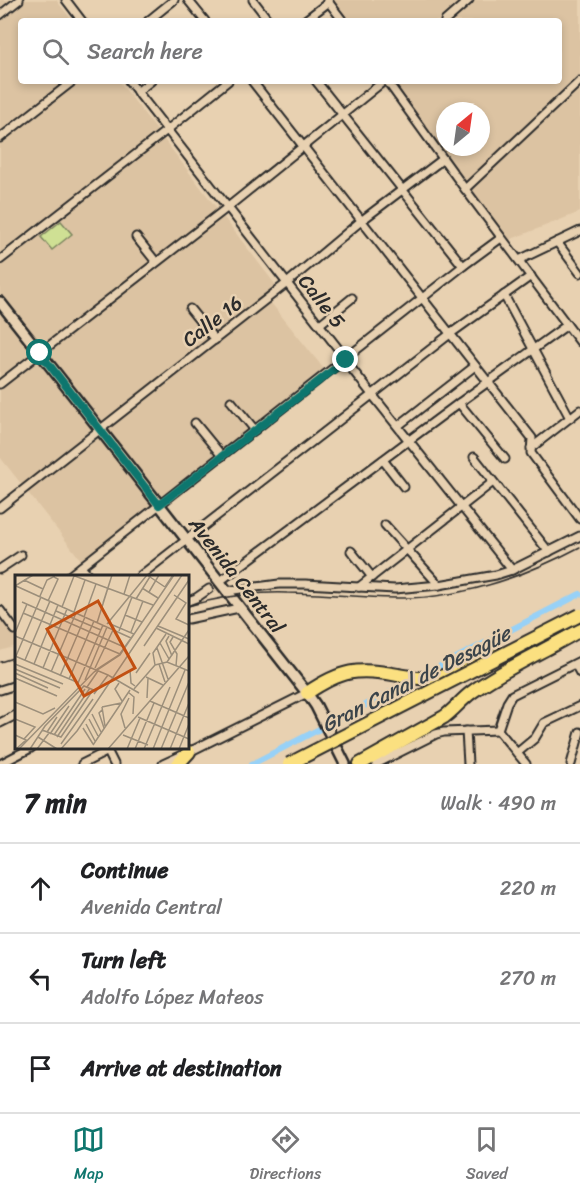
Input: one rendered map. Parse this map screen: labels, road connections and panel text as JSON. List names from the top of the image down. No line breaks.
{"streets":{"street":["Calle 5","Calle 16","Avenida Central"]},"crossings":[["Calle 5","Calle 16"],["Calle 16","Avenida Central"]],"water":["Gran Canal de Desagüe"],"north":"top right","page":{"search":"Search here","heading":["7 min","Walk · 490 m"],"list":[["Continue","Avenida Central","220 m"],["Turn left","Adolfo López Mateos","270 m"],"Arrive at destination"],"nav":["Map","Directions","Saved"]}}
